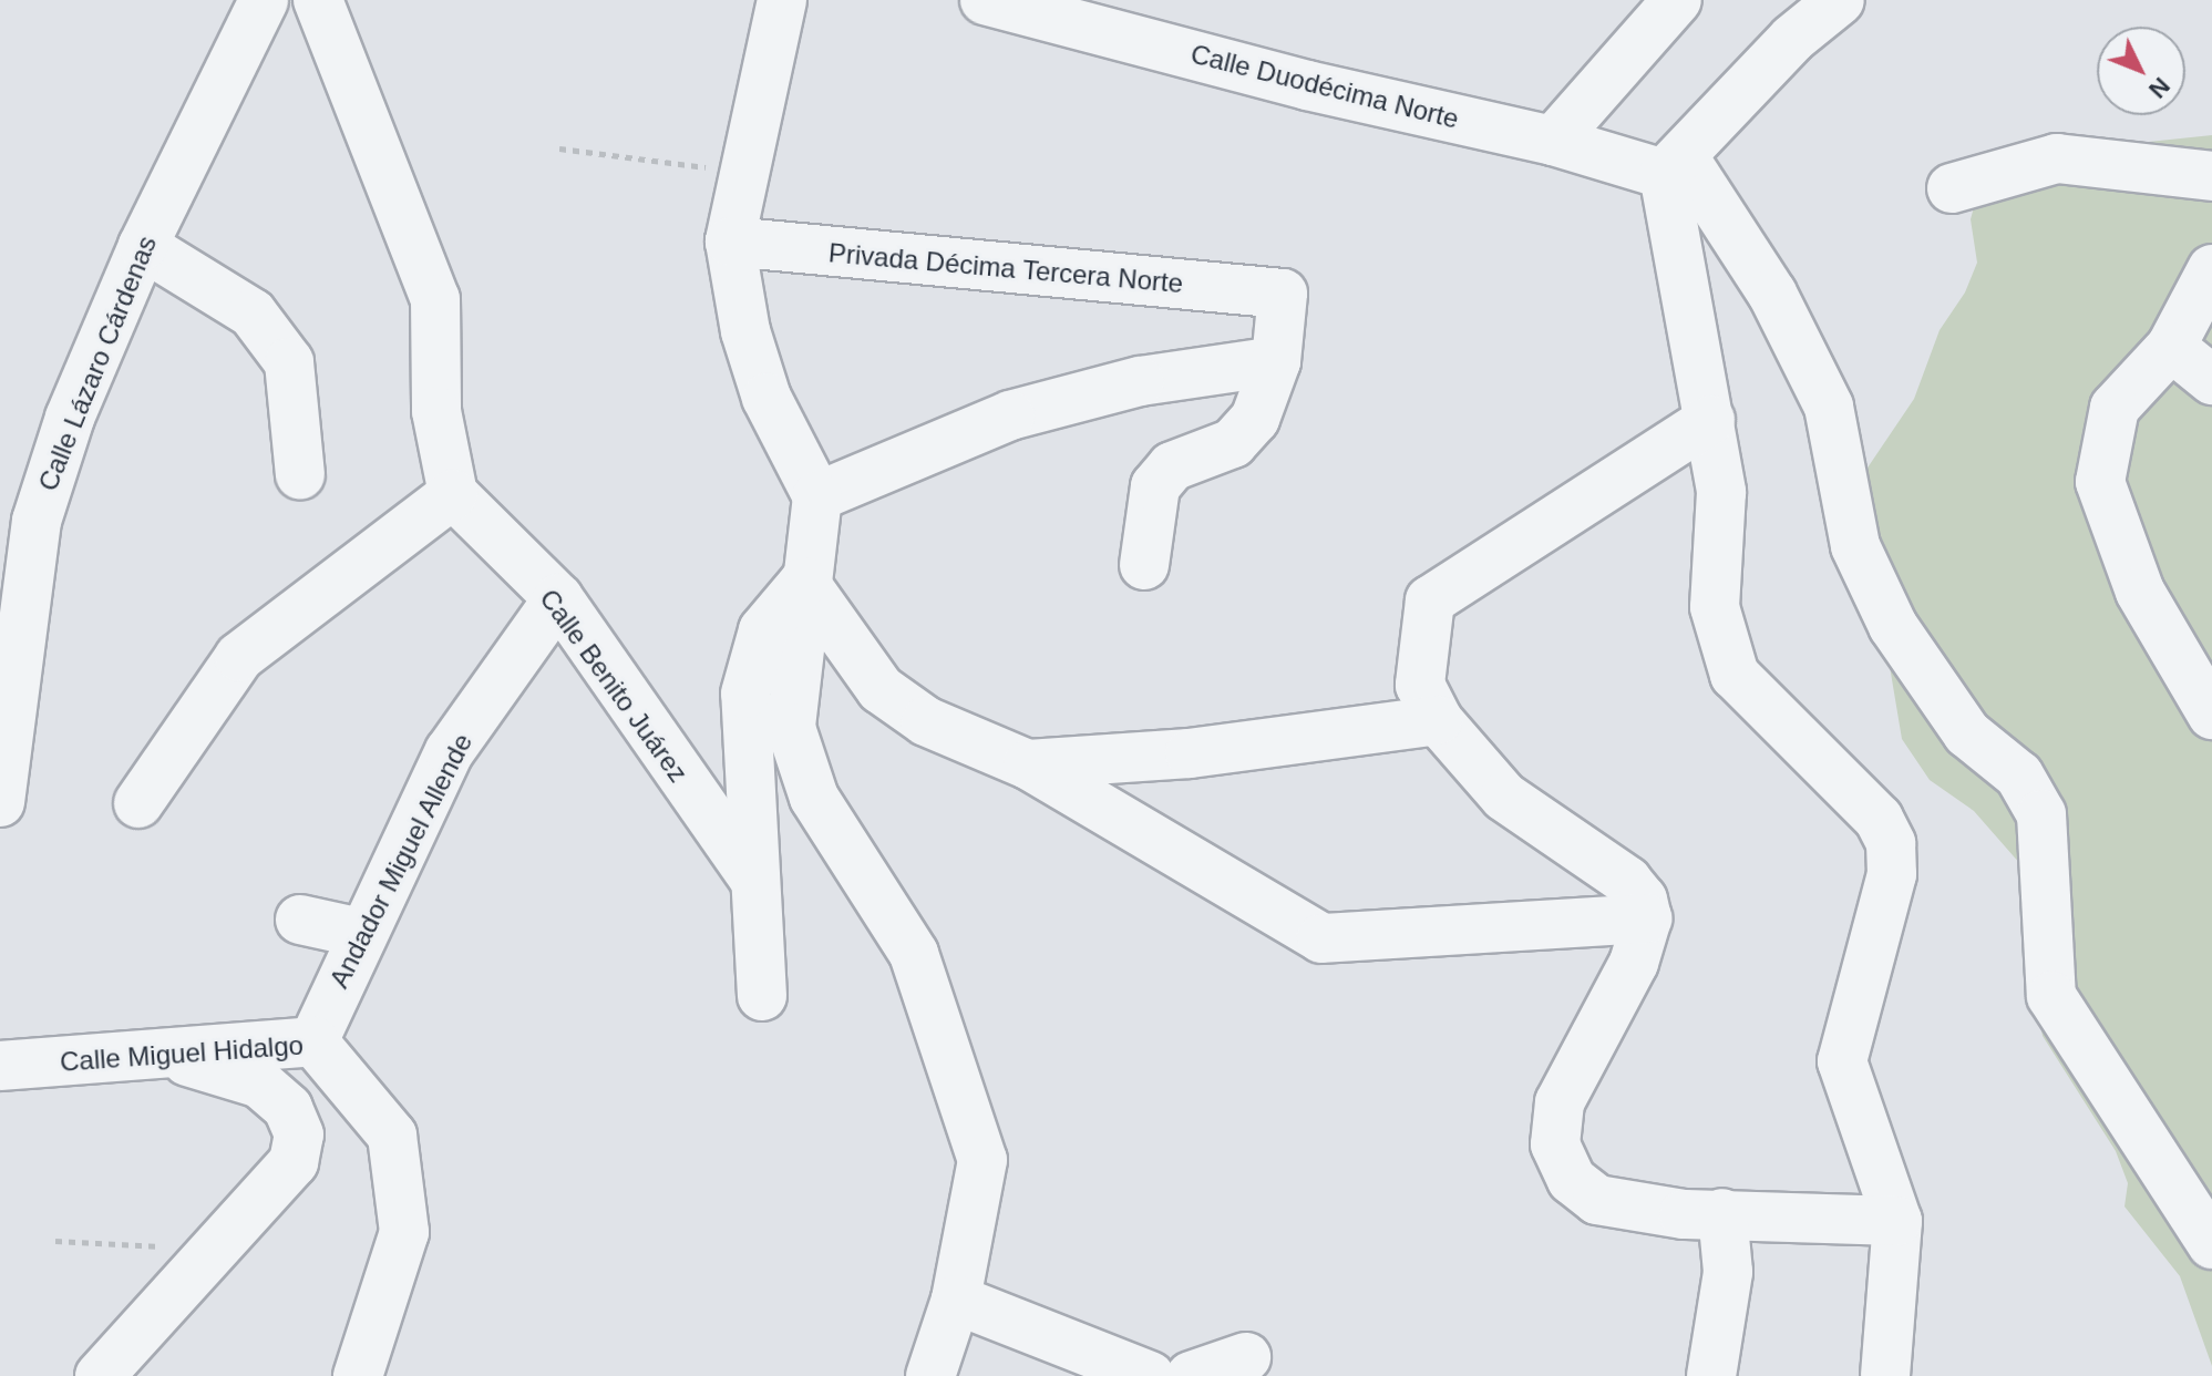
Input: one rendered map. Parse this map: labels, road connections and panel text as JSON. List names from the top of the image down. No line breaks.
{"streets":{"street":["Calle Duodécima Norte","Privada Décima Tercera Norte","Calle Lázaro Cárdenas","Calle Benito Juárez","Andador Miguel Allende","Calle Miguel Hidalgo"]},"crossings":[["Calle Benito Juárez","Andador Miguel Allende"],["Andador Miguel Allende","Calle Miguel Hidalgo"]],"north":"bottom right"}
